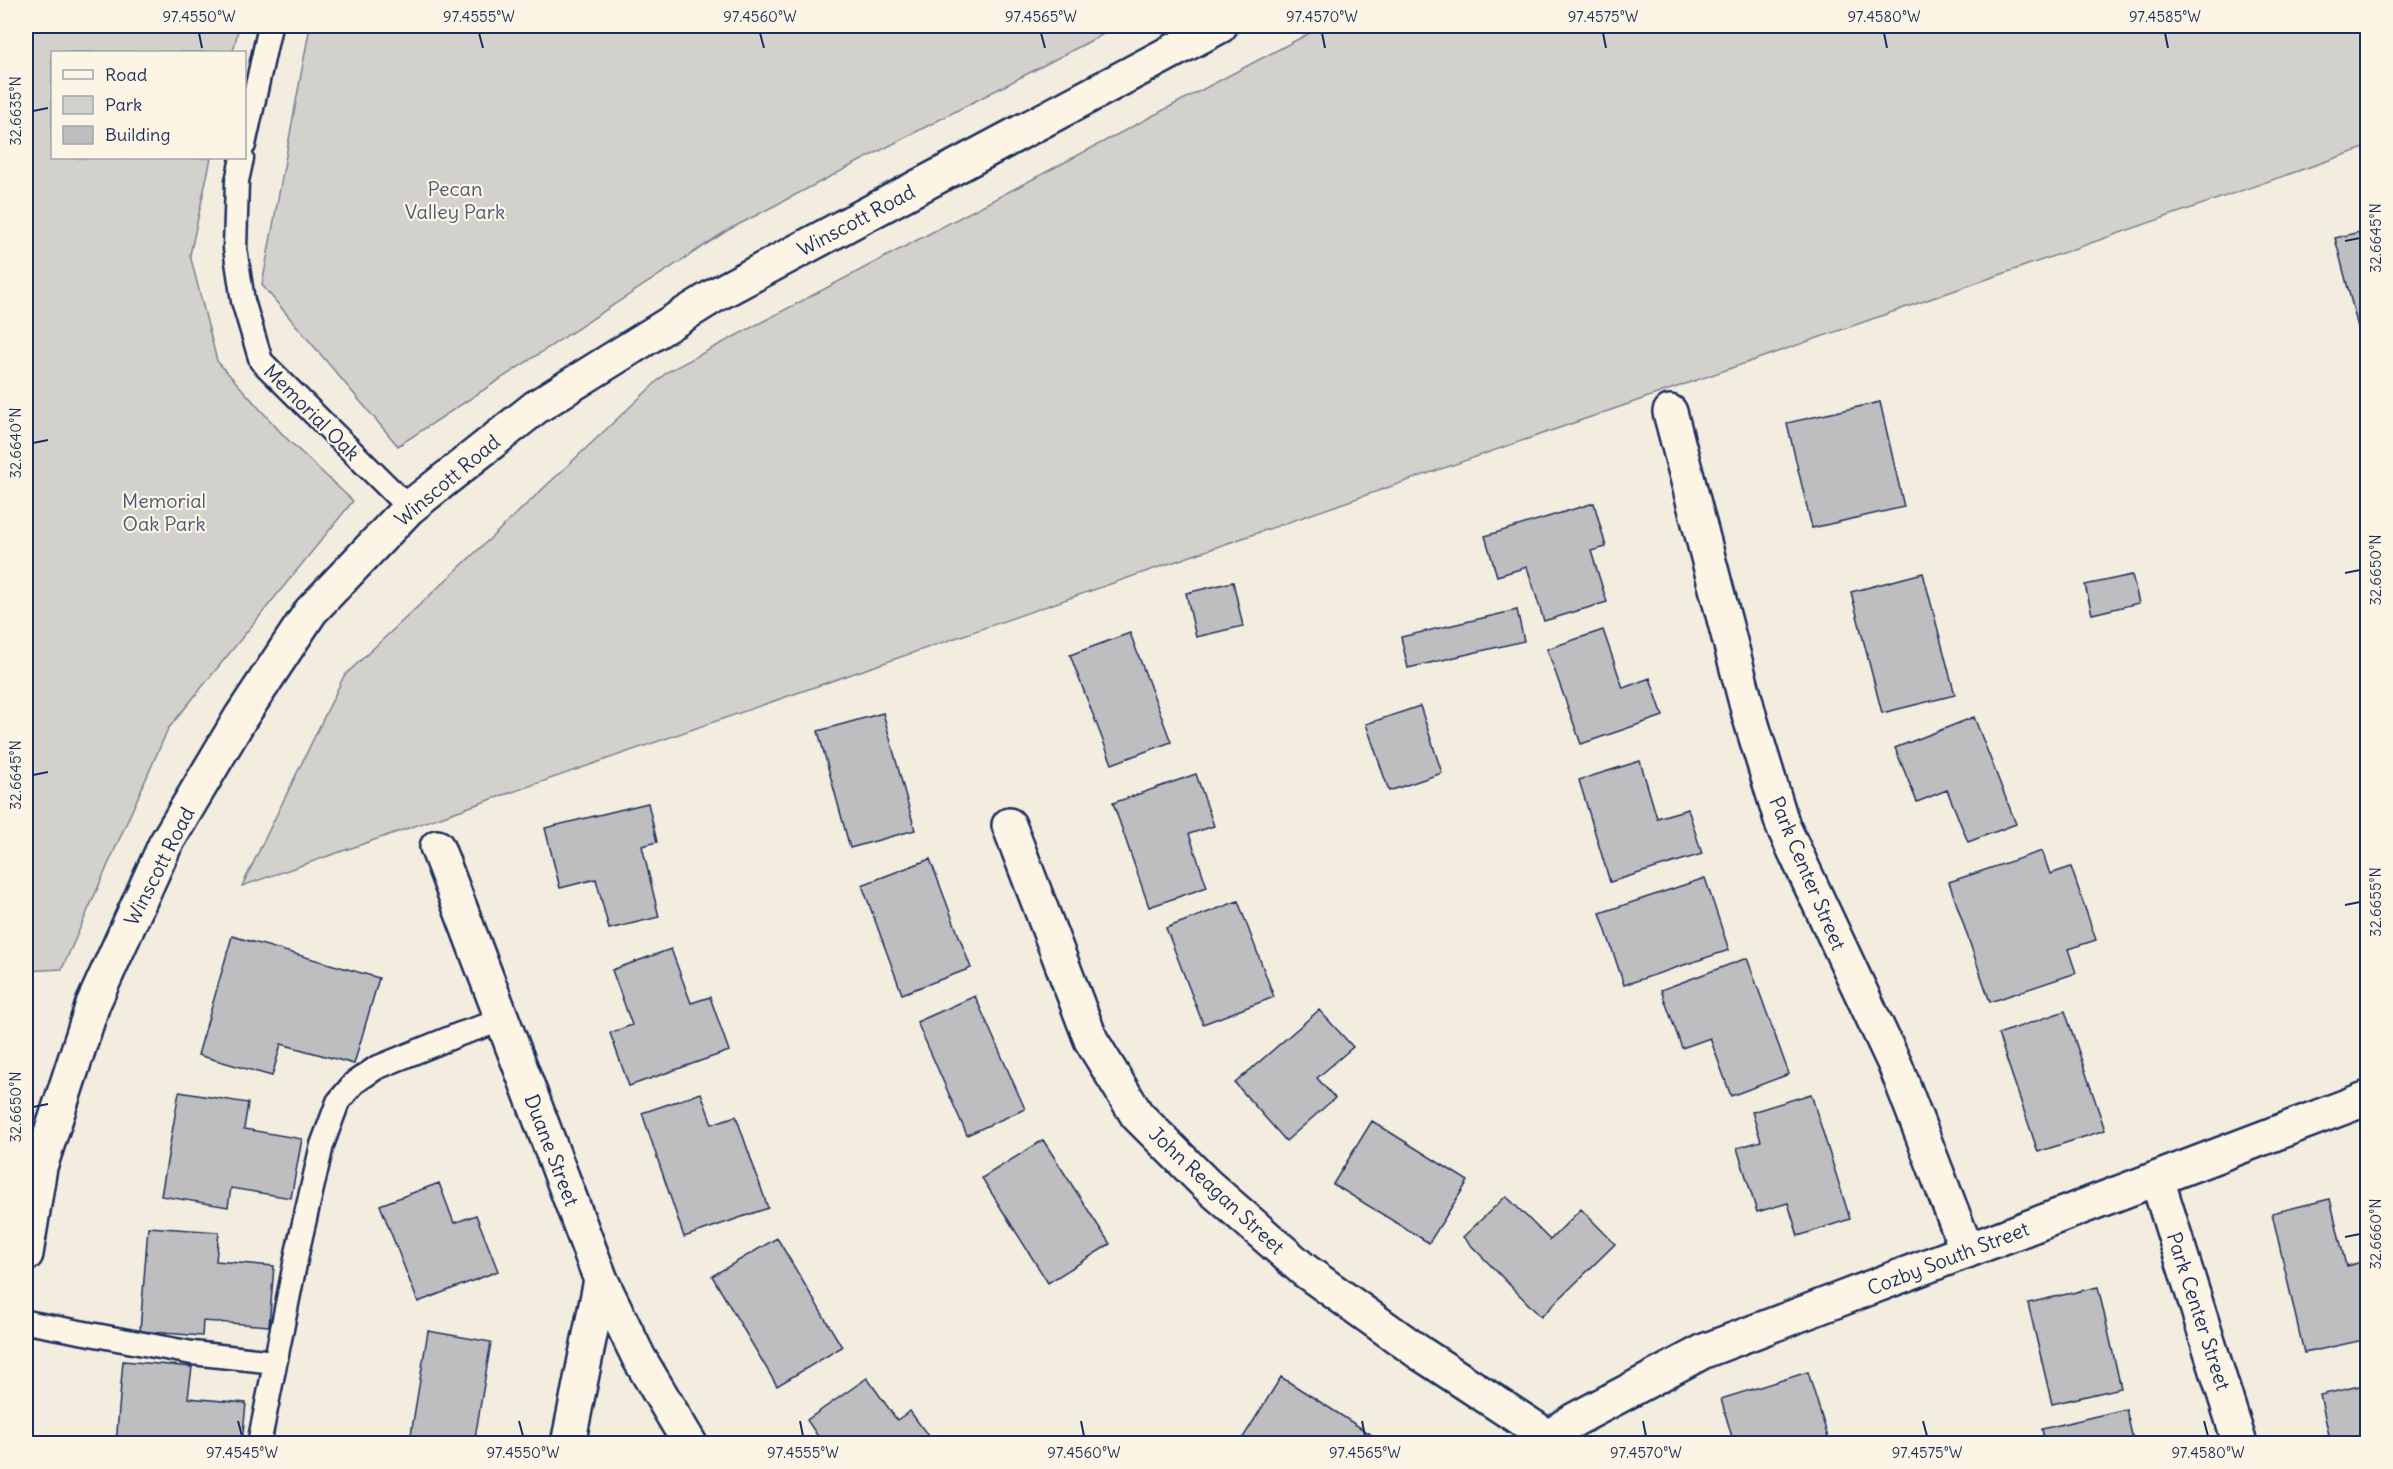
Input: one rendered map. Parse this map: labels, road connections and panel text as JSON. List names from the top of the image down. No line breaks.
{"streets":{"street":["Winscott Road","Park Center Street","Duane Street","John Reagan Street","Cozby South Street"],"lane":["Memorial Oak"]},"crossings":[["Winscott Road","Memorial Oak"],["Park Center Street","Cozby South Street"],["John Reagan Street","Cozby South Street"]],"parks":["Pecan Valley Park","Memorial Oak Park"],"legend":["Road","Park","Building"],"coordinates":["97.4550°W","97.4555°W","97.4560°W","97.4565°W","97.4570°W","97.4575°W","97.4580°W","97.4585°W","32.6635°N","32.6645°N","32.6640°N","32.6650°N","32.6655°N","32.6660°N","97.4545°W"]}
